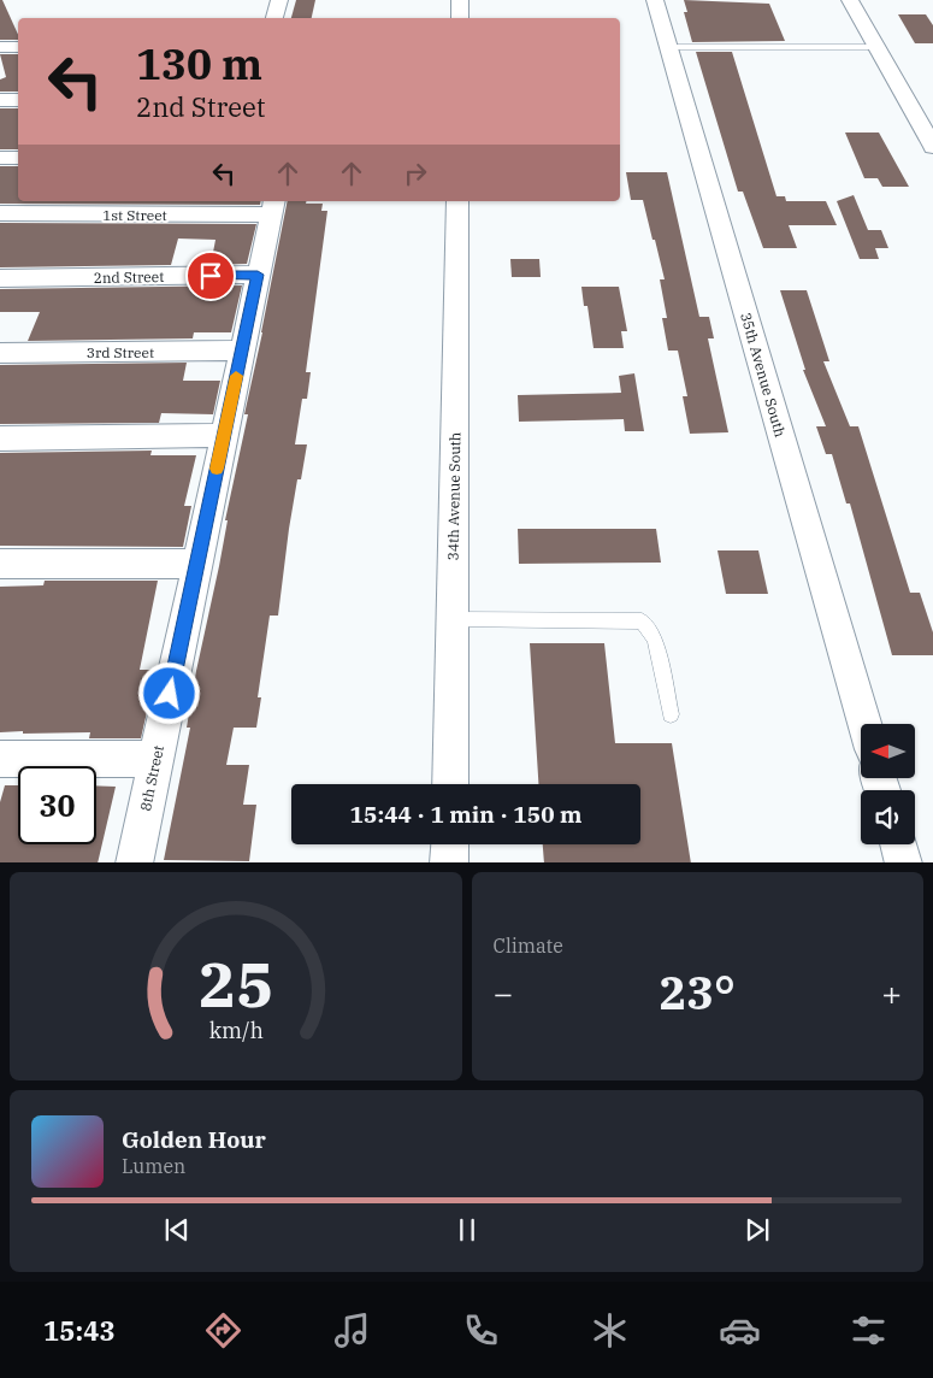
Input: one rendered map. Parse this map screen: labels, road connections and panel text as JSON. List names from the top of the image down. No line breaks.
{"streets":{"street":["1st Street","2nd Street","3rd Street","35th Avenue South","34th Avenue South","8th Street"]},"crossings":[["1st Street","8th Street"],["2nd Street","8th Street"],["3rd Street","8th Street"]],"north":"left","page":{"turn":["130 m","2nd Street"],"limit":"30","trip":"15:44 · 1 min · 150 m","tile":"Climate","heat":["−","23°","+"],"song":["Golden Hour","Lumen"],"tabs":"15:43","gauge":["25","km/h"]}}
